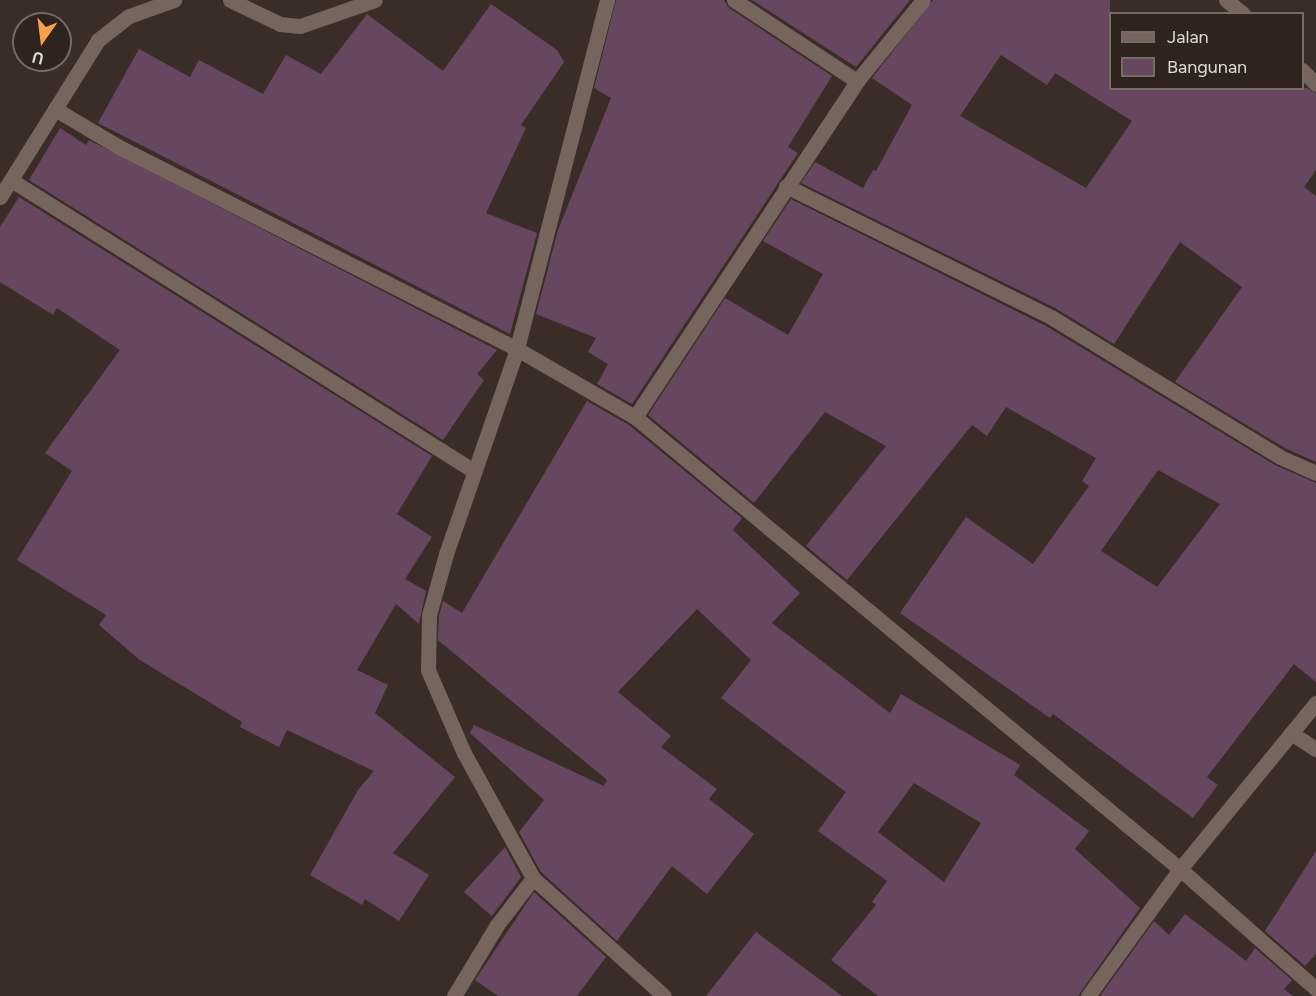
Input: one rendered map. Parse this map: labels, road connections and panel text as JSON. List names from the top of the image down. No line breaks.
{"legend":["Jalan","Bangunan"],"north":"bottom"}
